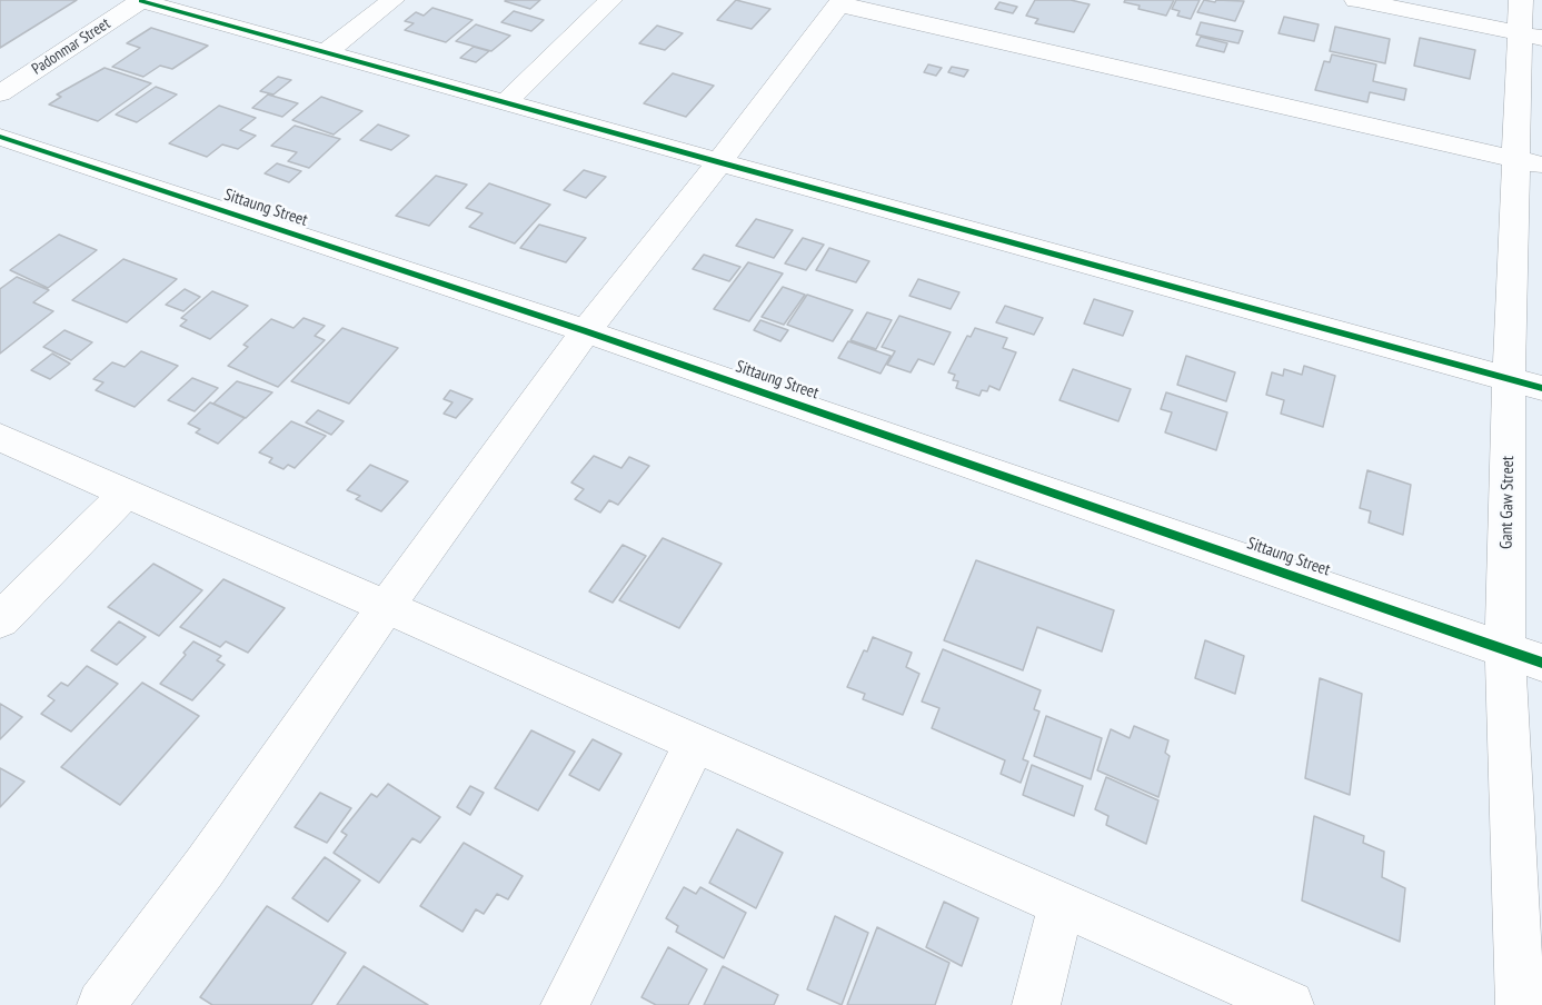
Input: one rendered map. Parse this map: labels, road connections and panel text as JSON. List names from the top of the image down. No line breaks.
{"streets":{"street":["Padonmar Street","Sittaung Street","Gant Gaw Street"]},"crossings":[["Sittaung Street","Gant Gaw Street"]]}
